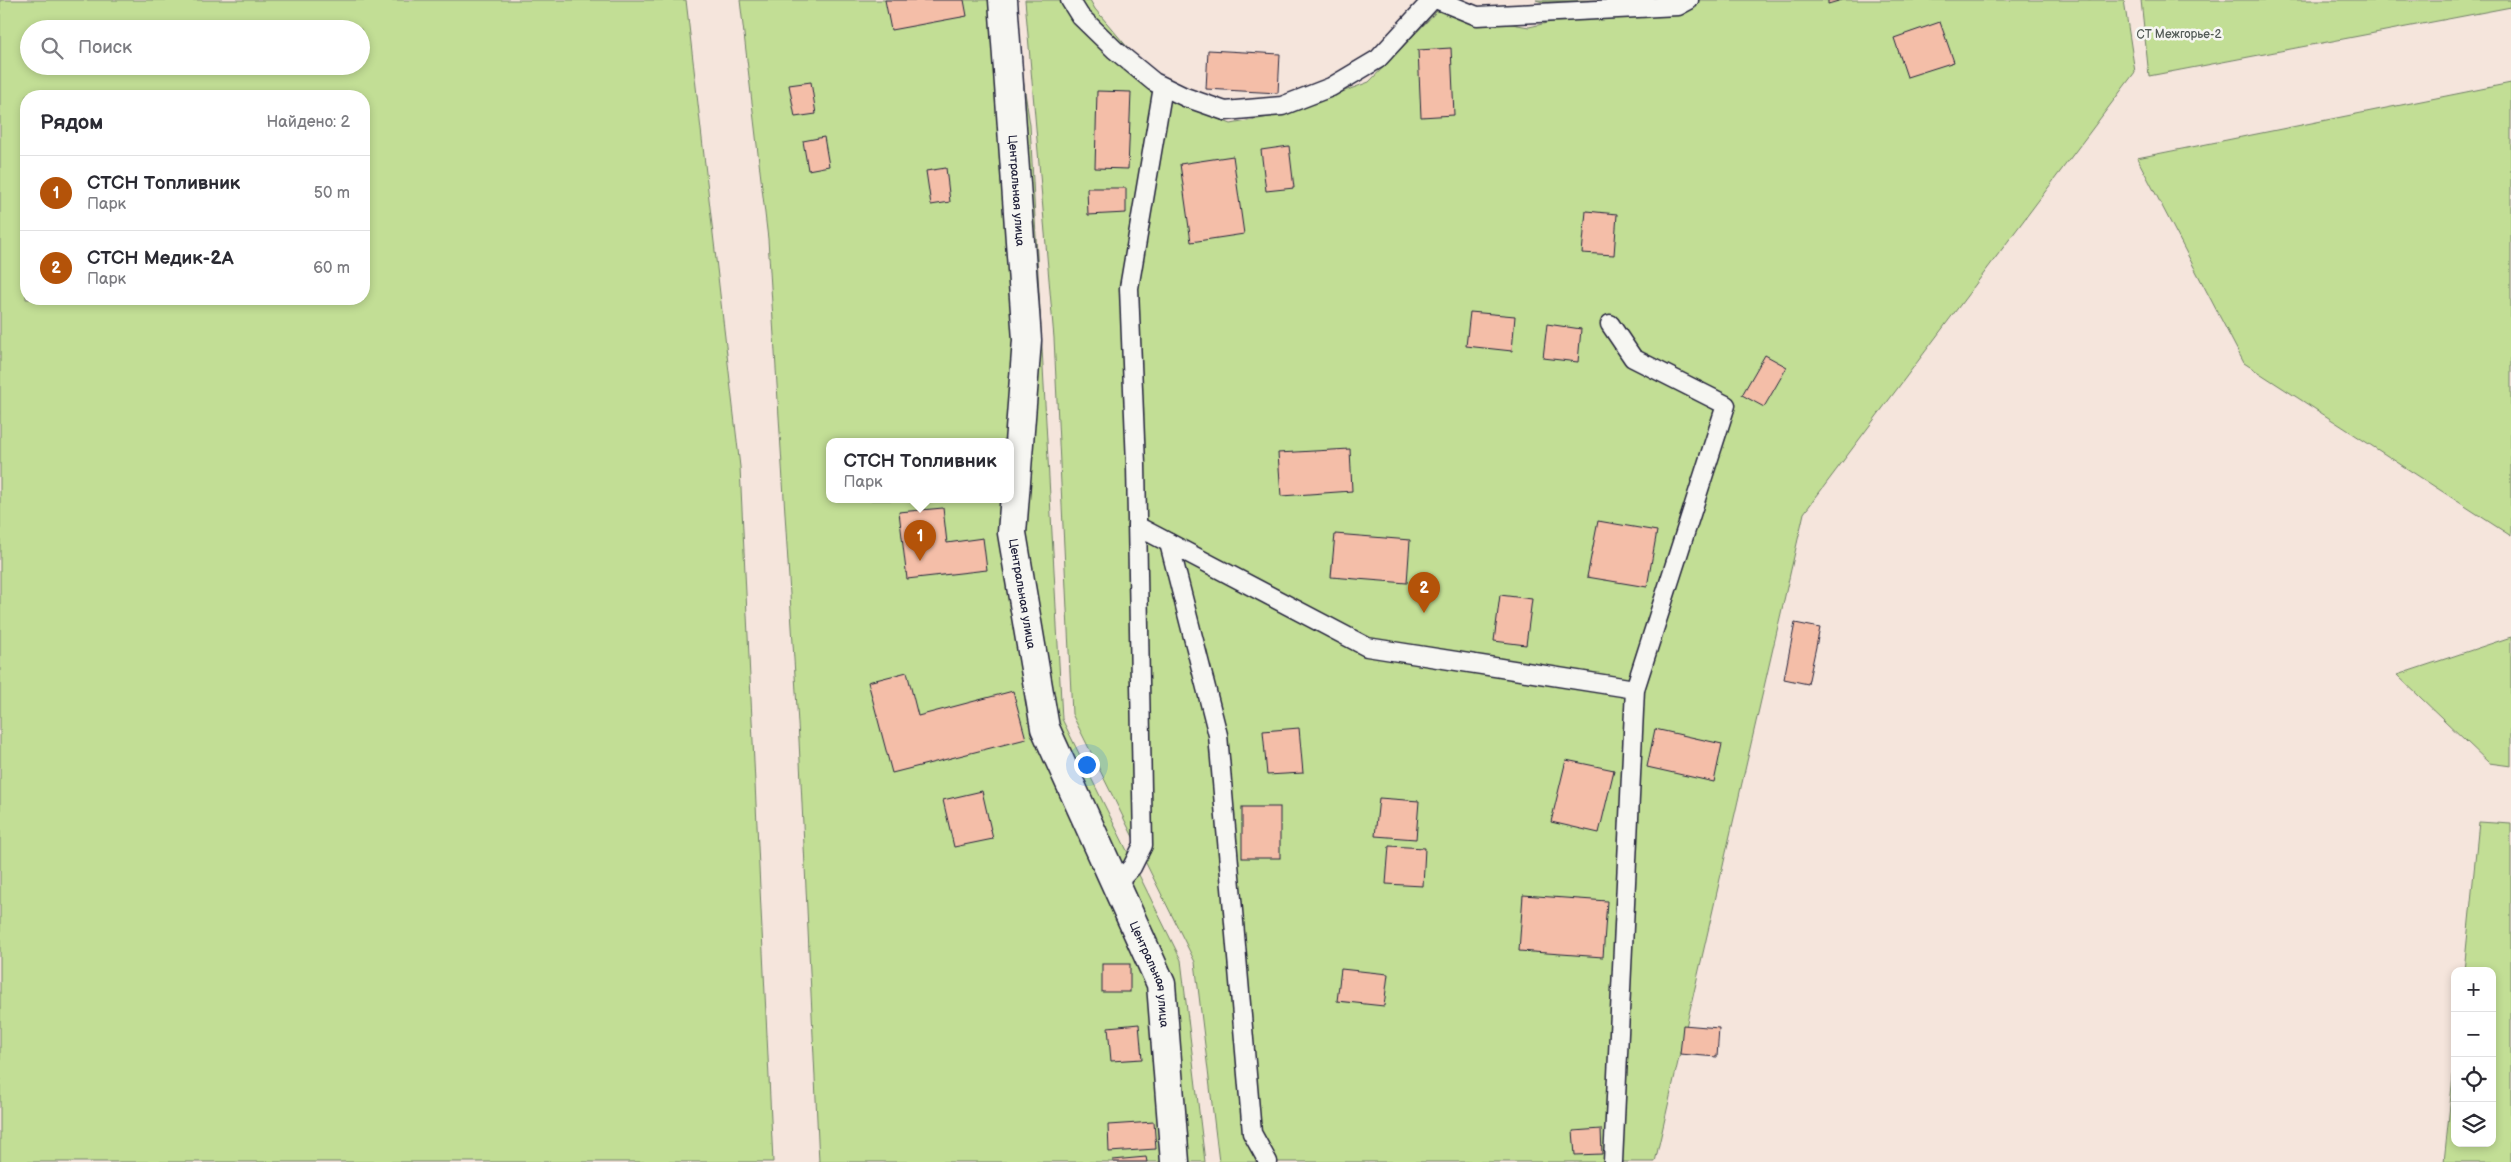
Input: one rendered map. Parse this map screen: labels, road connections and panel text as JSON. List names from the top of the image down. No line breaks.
{"streets":{"street":["Центральная улица"]},"parks":["СТ Межгорье-2"],"page":{"search":"Поиск","heading":["Рядом","Найдено: 2"],"list":[{"mark":"1","name":"СТСН Топливник","note":"Парк","value":"50 m"},{"mark":"2","name":"СТСН Медик-2А","note":"Парк","value":"60 m"}],"popup":["СТСН Топливник","Парк"],"pins":["1","2"],"map_buttons":["+","−"]}}
